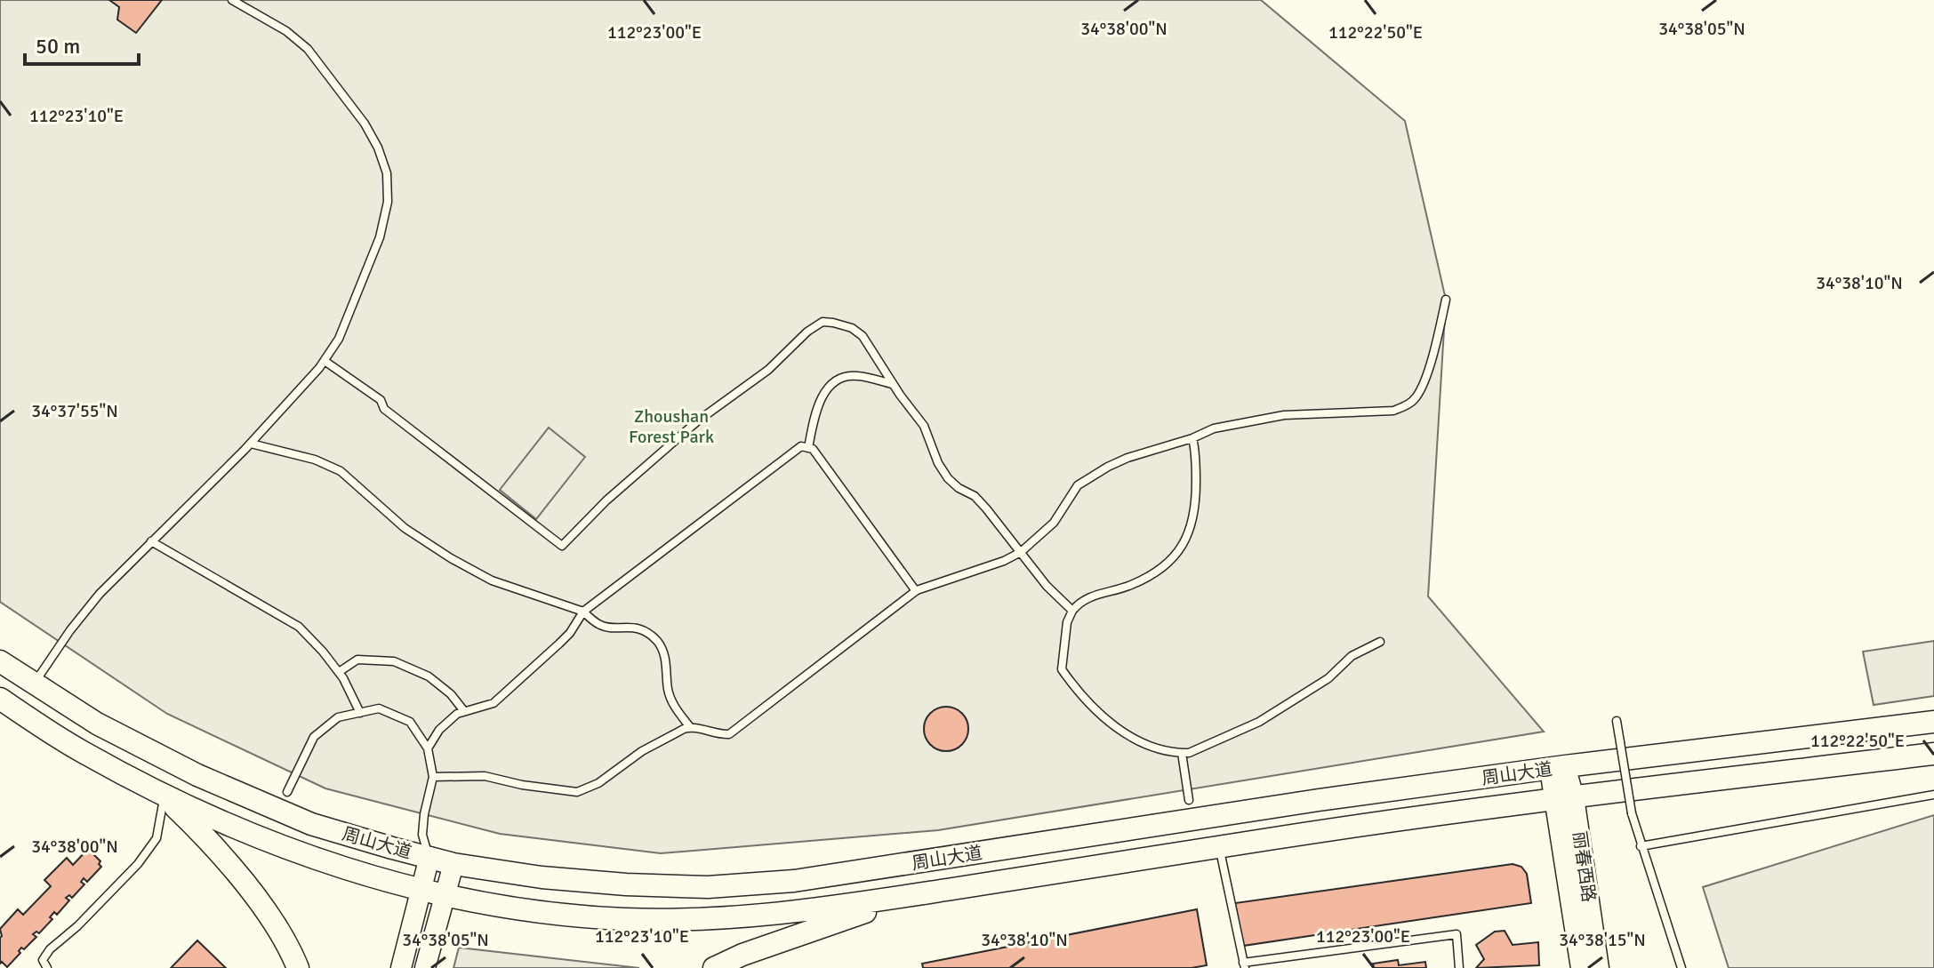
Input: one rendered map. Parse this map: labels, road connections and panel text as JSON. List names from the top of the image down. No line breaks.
{"streets":{"main road":["周山大道","丽春西路"]},"crossings":[["周山大道","丽春西路"]],"parks":["Zhoushan Forest Park"],"scale_bar":"50 m","coordinates":["34°38'00\"N","34°38'05\"N","112°23'00\"E","112°22'50\"E","112°23'10\"E","34°38'10\"N","34°37'55\"N","34°38'15\"N"]}
